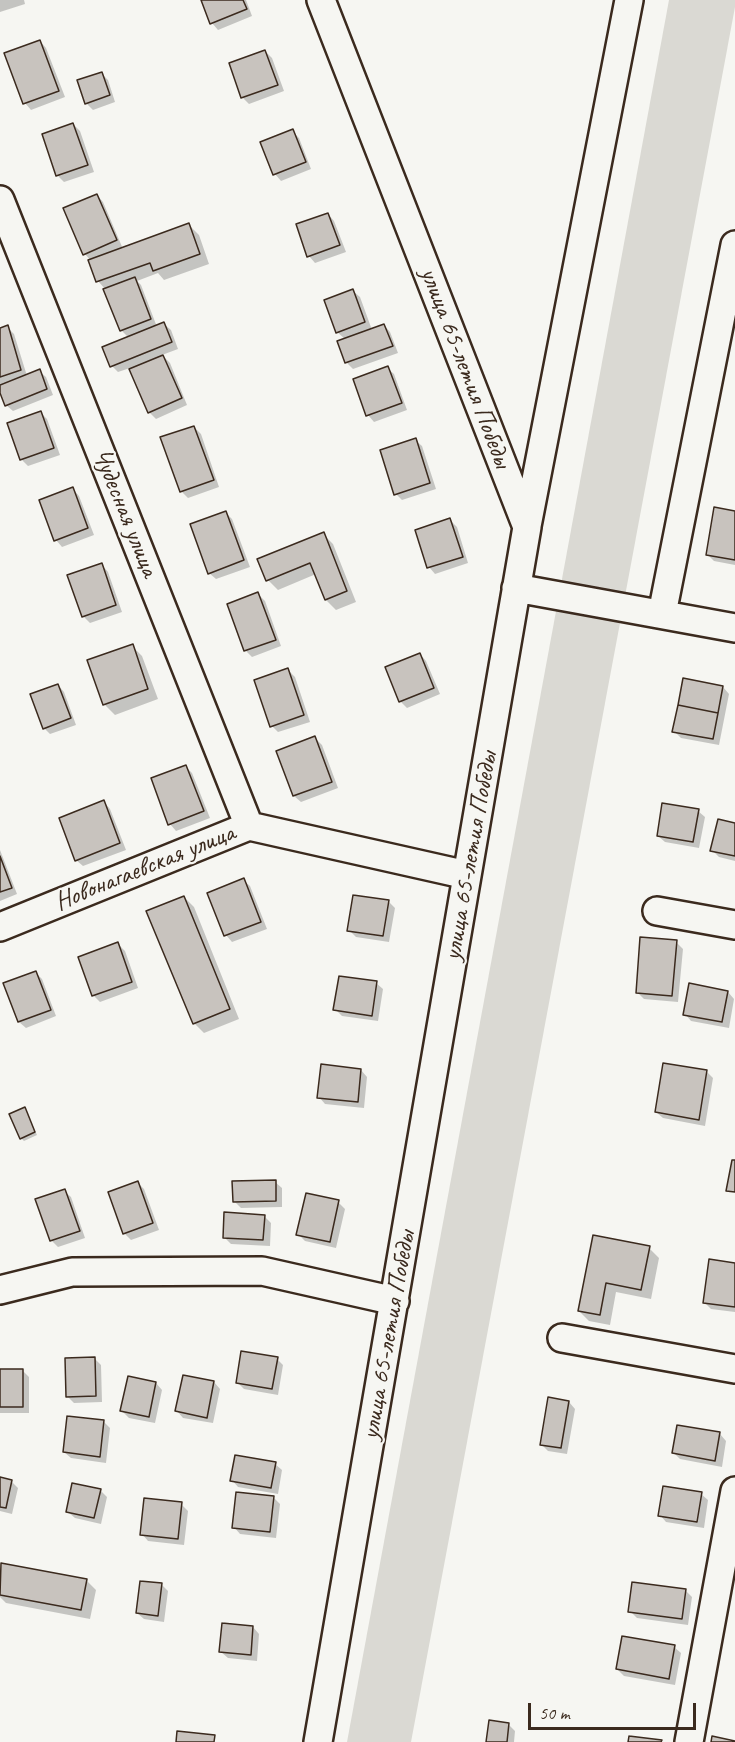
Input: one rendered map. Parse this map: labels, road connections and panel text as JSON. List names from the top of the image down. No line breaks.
{"streets":{"street":["улица 65-летия Победы","Чудесная улица","Новонагаевская улица"]},"crossings":[["улица 65-летия Победы","Новонагаевская улица"],["Чудесная улица","Новонагаевская улица"]],"scale_bar":"50 m"}
